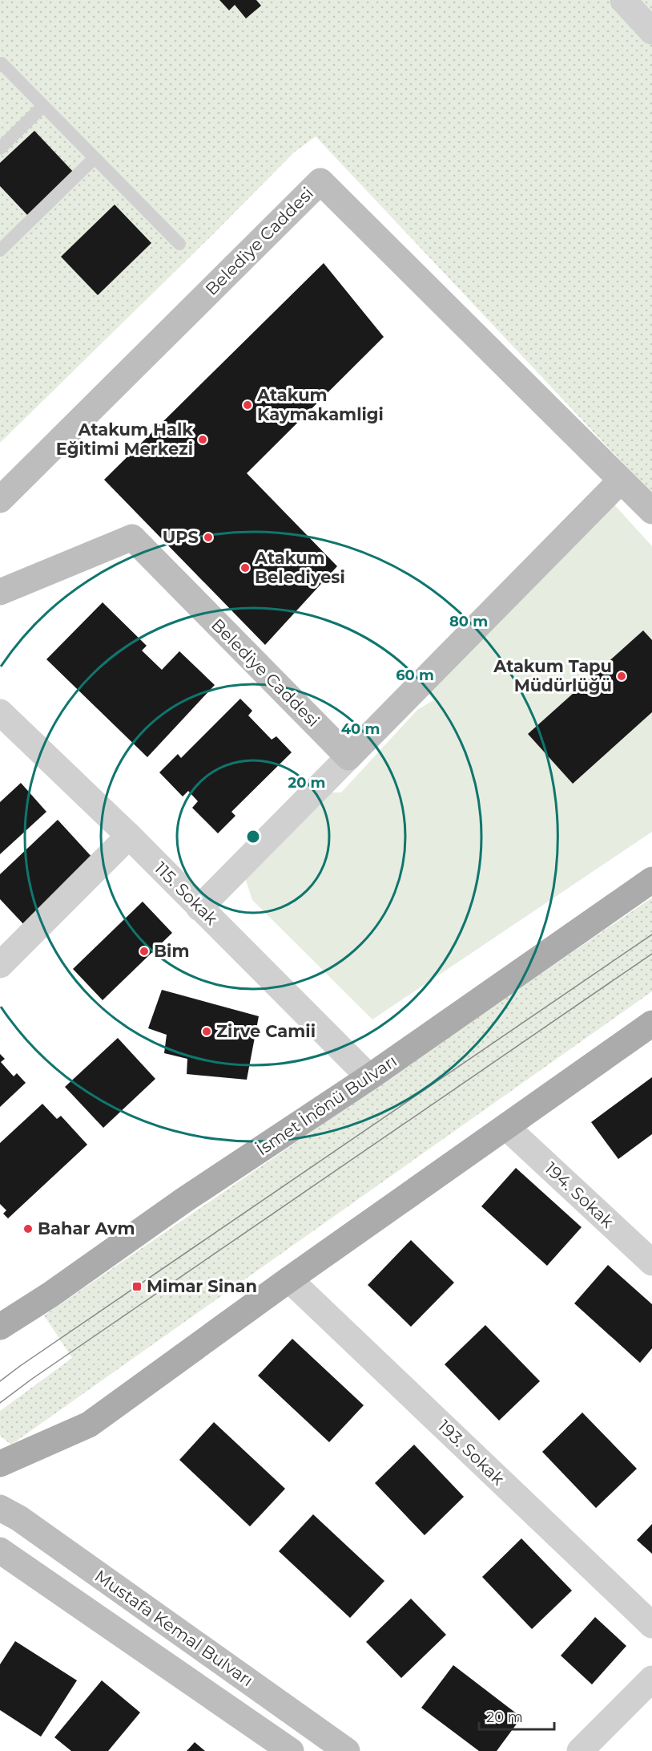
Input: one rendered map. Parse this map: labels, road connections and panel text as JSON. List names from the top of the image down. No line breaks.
{"streets":{"main road":["İsmet İnönü Bulvarı"],"street":["Belediye Caddesi","115. Sokak","194. Sokak","193. Sokak","Mustafa Kemal Bulvarı"]},"crossings":[["115. Sokak","İsmet İnönü Bulvarı"]],"places":{"other":["Atakum Kaymakamligi","Atakum Halk Eğitimi Merkezi","UPS","Atakum Belediyesi","Atakum Tapu Müdürlüğü","Bim","Zirve Camii","Bahar Avm"],"transit":["Mimar Sinan"]},"scale_bar":"20 m","rings":["80 m","60 m","40 m","20 m"]}
